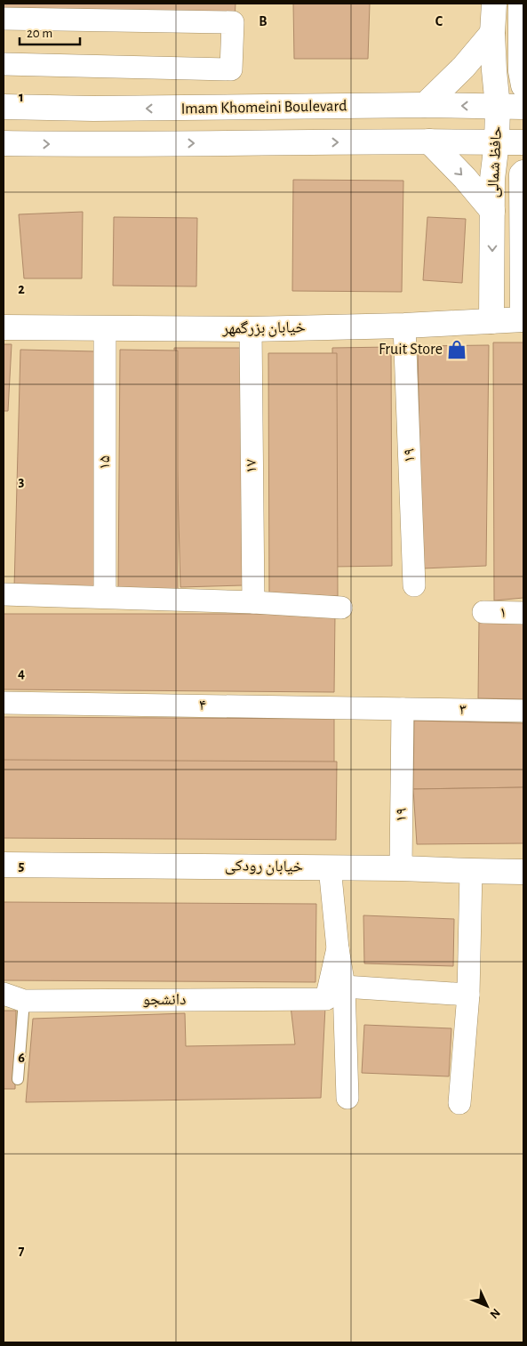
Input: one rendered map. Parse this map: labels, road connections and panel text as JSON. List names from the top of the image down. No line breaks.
{"streets":{"main road":["Imam Khomeini Boulevard","حافظ شمالی","خیابان بزرگمهر","خیابان رودکی"],"street":["۱۹","۱۵","۱۷","۱","۴","۳","دانشجو"]},"crossings":[["Imam Khomeini Boulevard","حافظ شمالی"],["حافظ شمالی","خیابان بزرگمهر"],["خیابان بزرگمهر","۱۹"],["خیابان بزرگمهر","۱۵"],["خیابان بزرگمهر","۱۷"],["۱۹","۴"],["۱۹","۳"],["۱۹","خیابان رودکی"],["۴","۳"]],"places":{"shop":["Fruit Store"]},"scale_bar":"20 m","north":"bottom right","grid":{"columns":["B","C"],"rows":["1","2","3","4","5","6","7"]}}
